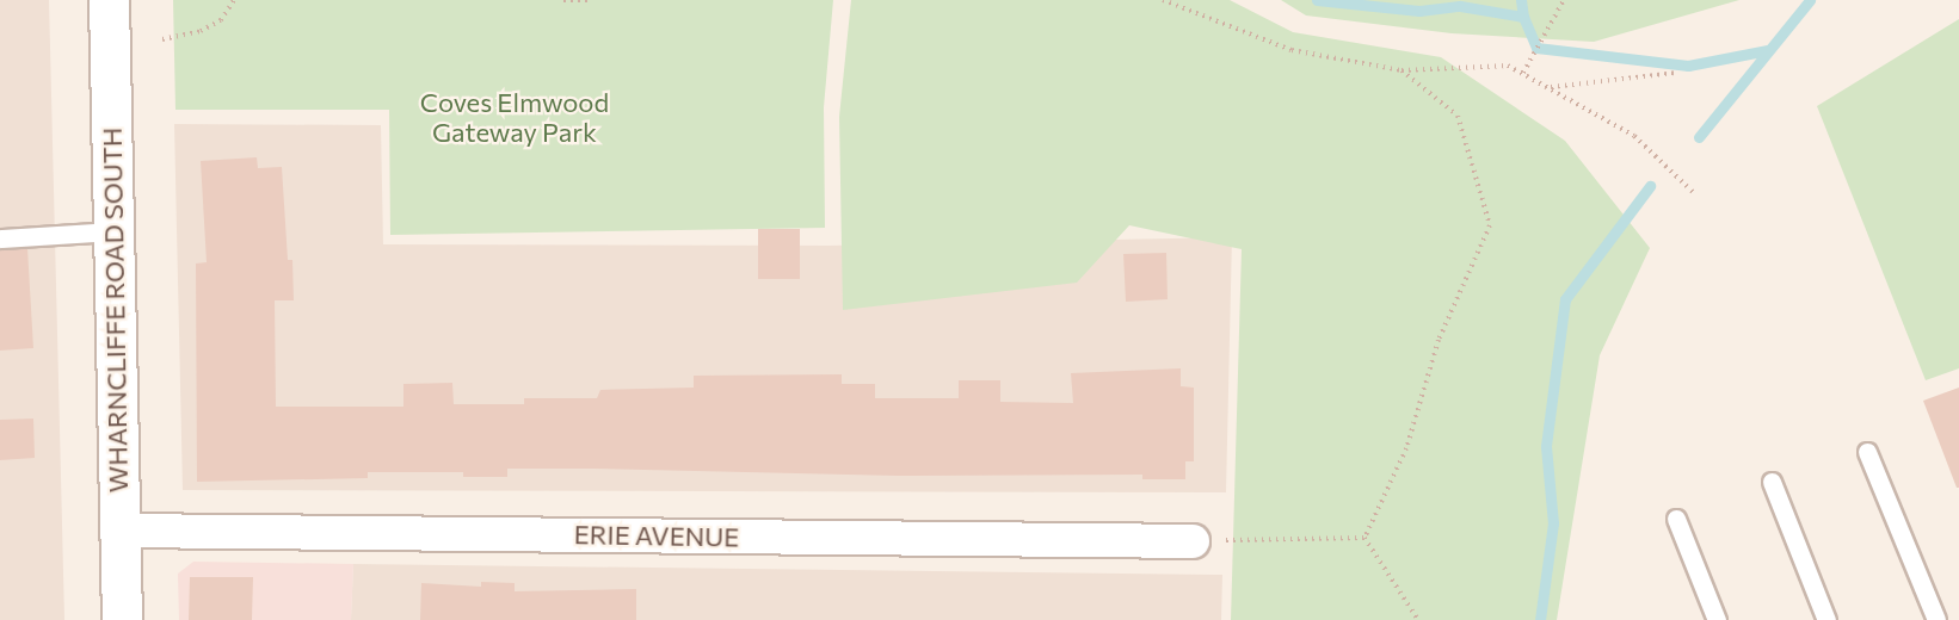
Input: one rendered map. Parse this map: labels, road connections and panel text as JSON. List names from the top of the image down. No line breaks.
{"streets":{"main road":["WHARNCLIFFE ROAD SOUTH"],"street":["ERIE AVENUE"]},"crossings":[["WHARNCLIFFE ROAD SOUTH","ERIE AVENUE"]],"parks":["Coves Elmwood Gateway Park"]}
